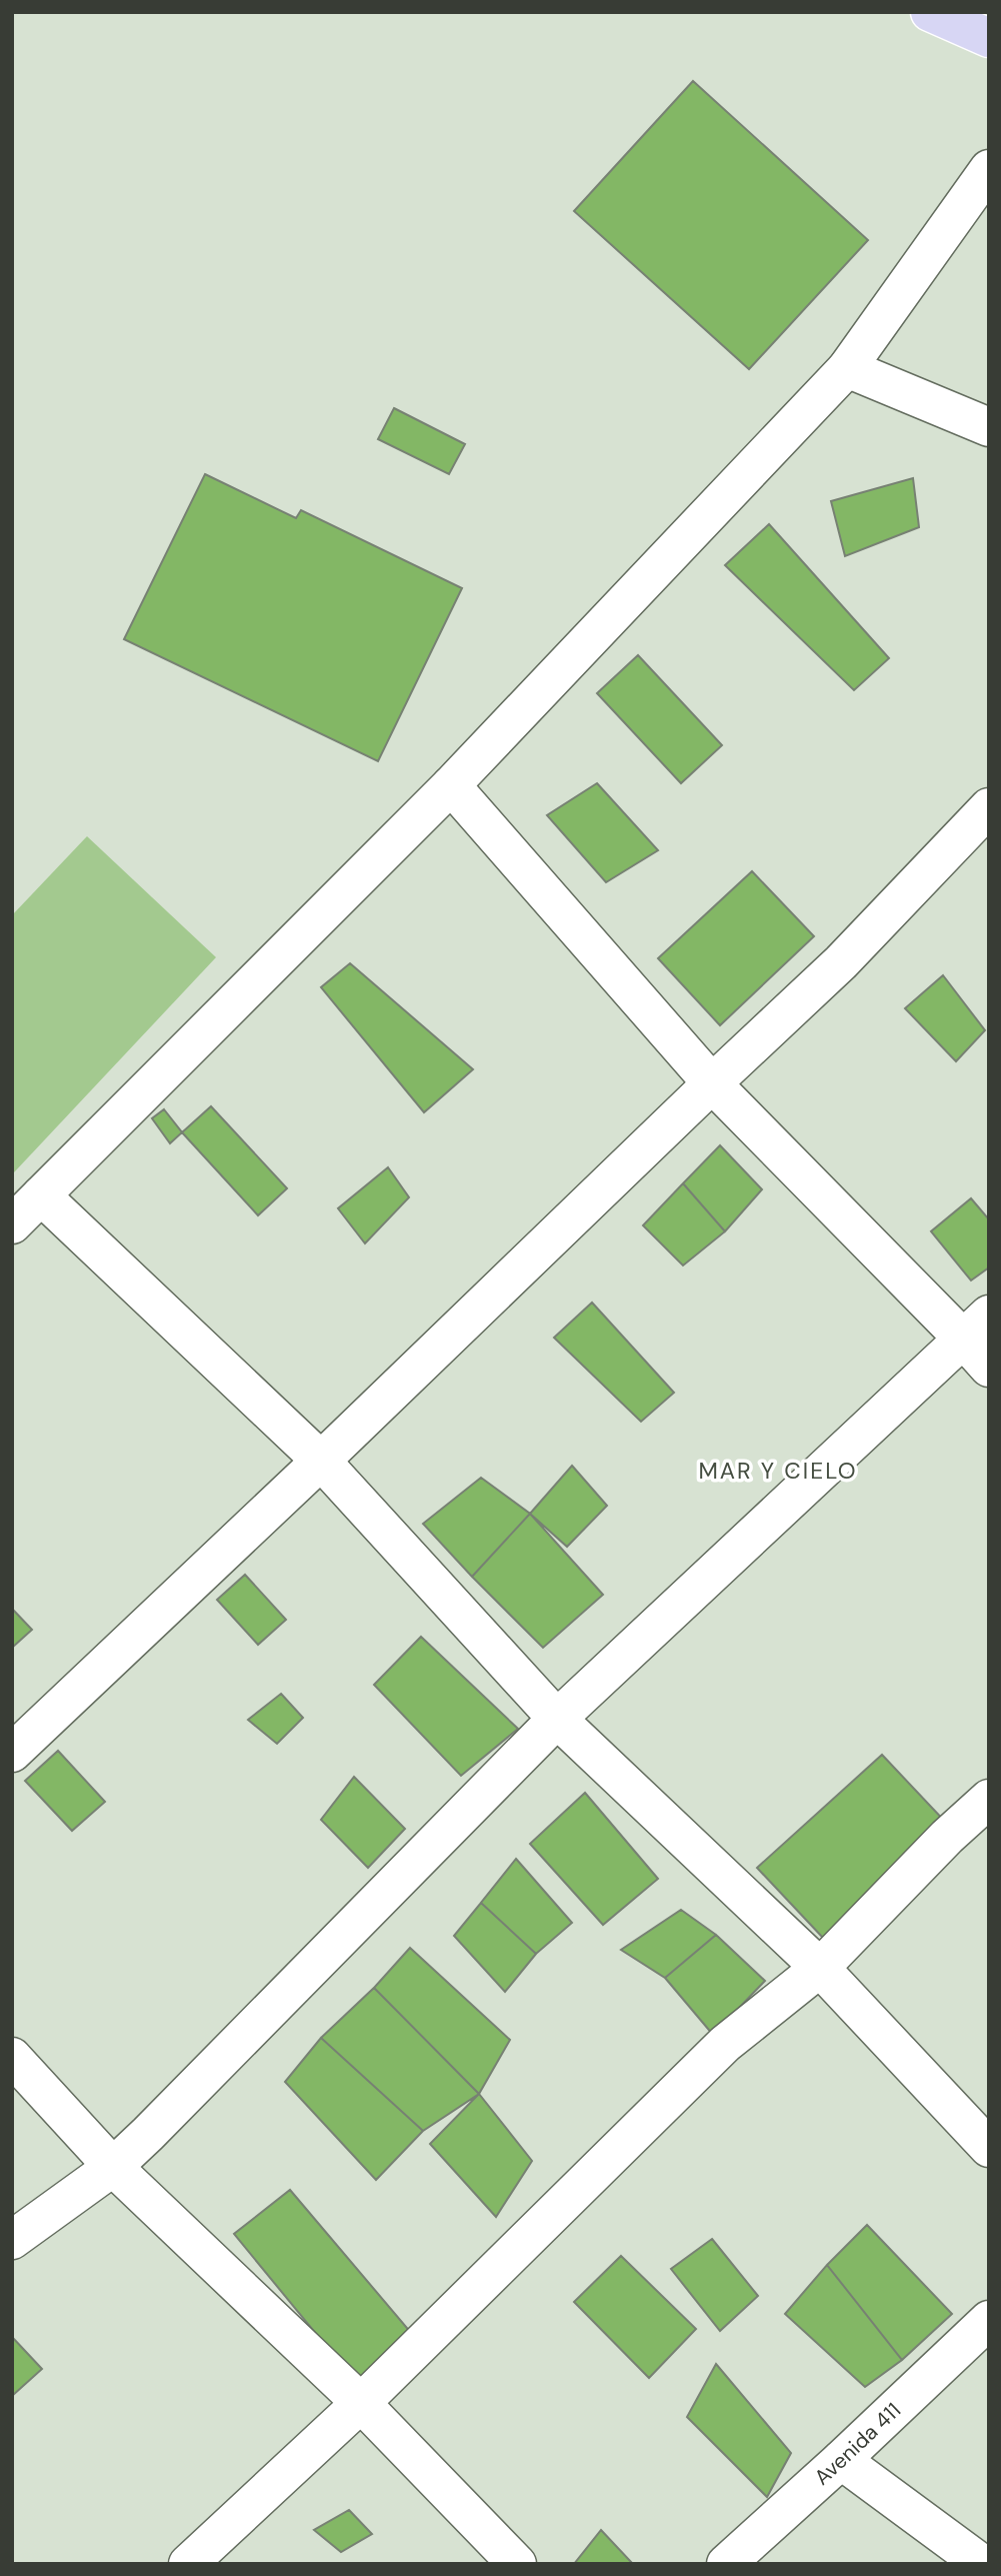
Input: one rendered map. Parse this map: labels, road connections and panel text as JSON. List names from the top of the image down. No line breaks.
{"streets":{"street":["Avenida 411"]},"districts":["MAR Y CIELO"]}
